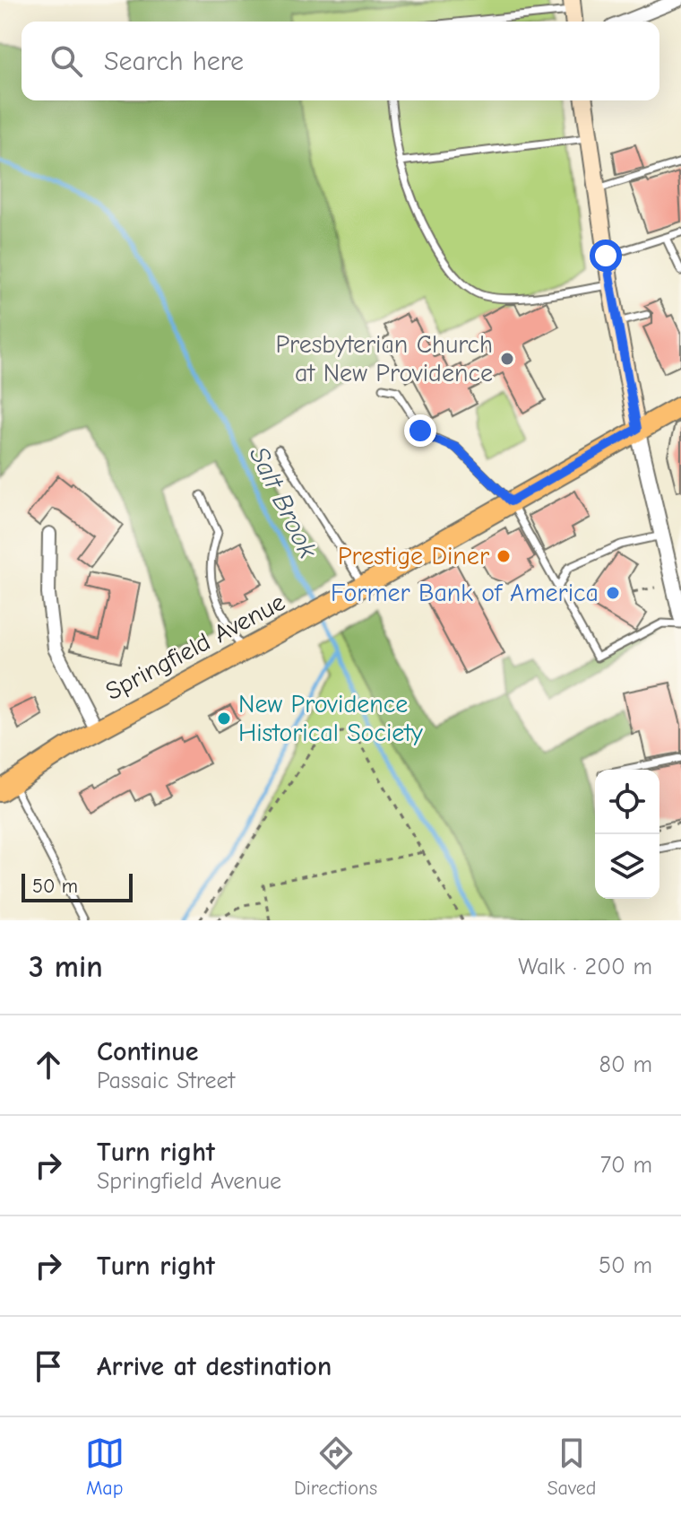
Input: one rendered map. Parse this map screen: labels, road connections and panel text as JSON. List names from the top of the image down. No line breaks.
{"streets":{"main road":["Springfield Avenue"]},"water":["Salt Brook"],"places":["Presbyterian Church at New Providence","Prestige Diner","Former Bank of America","New Providence Historical Society"],"scale_bar":"50 m","page":{"search":"Search here","scale":"50 m","heading":["3 min","Walk · 200 m"],"list":[["Continue","Passaic Street","80 m"],["Turn right","Springfield Avenue","70 m"],["Turn right","50 m"],"Arrive at destination"],"nav":["Map","Directions","Saved"]}}
